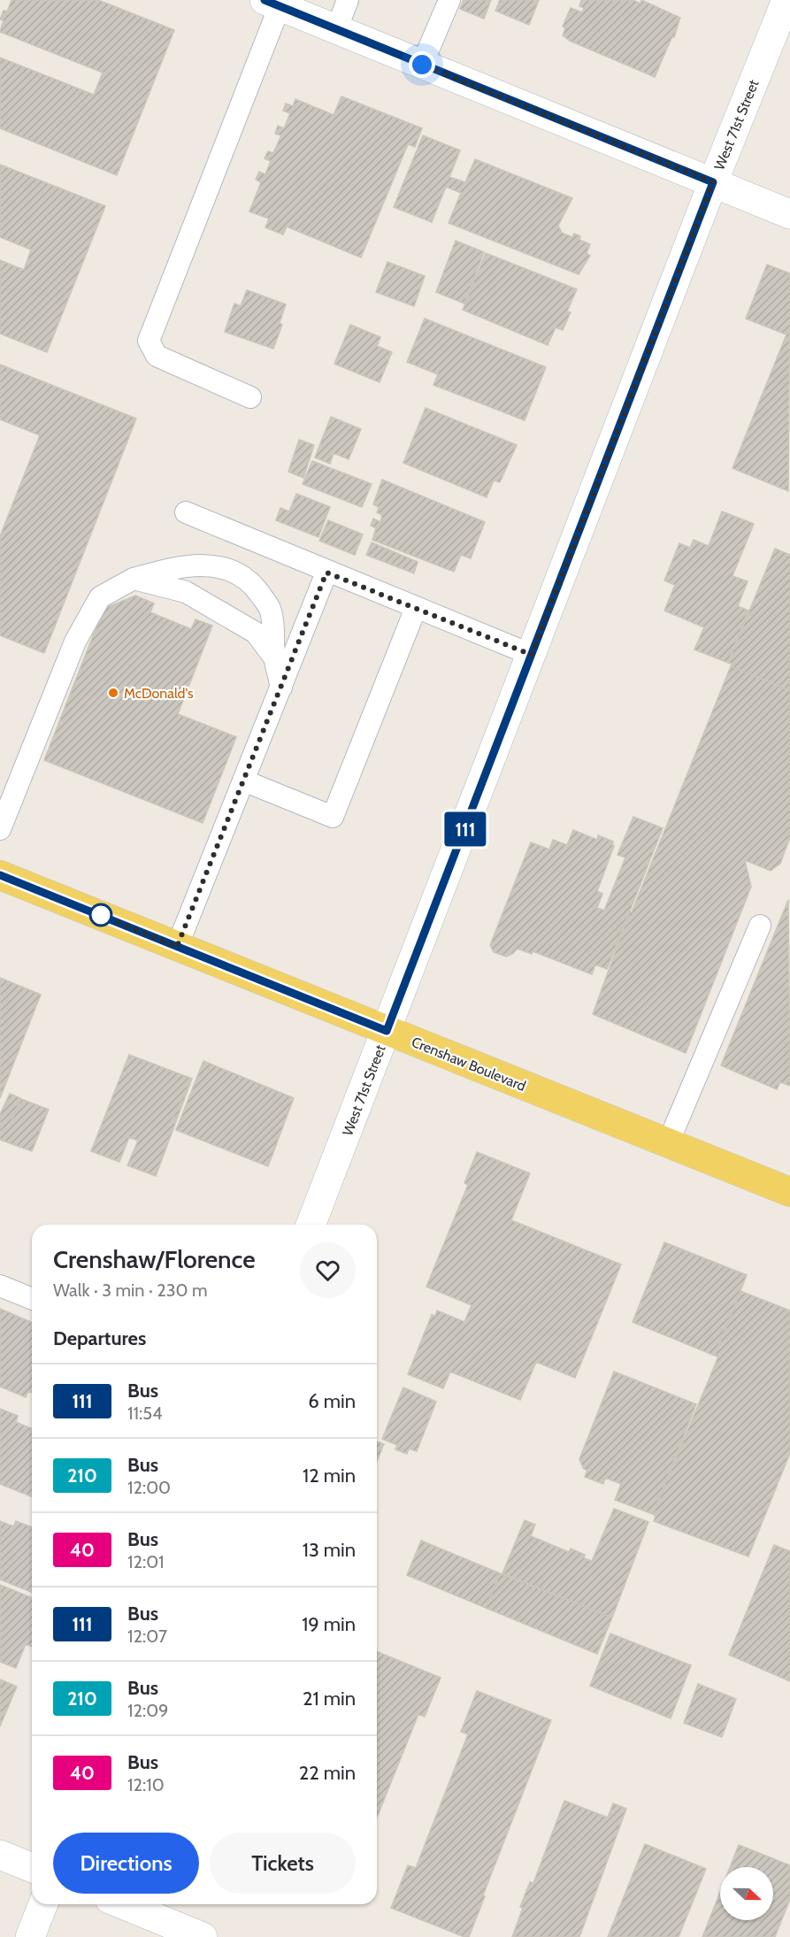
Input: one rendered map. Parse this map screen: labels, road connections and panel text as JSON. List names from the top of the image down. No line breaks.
{"streets":{"main road":["Crenshaw Boulevard"],"street":["West 71st Street"]},"crossings":[["West 71st Street","Crenshaw Boulevard"]],"places":["McDonald's"],"lines":["bus line 111"],"north":"right","page":{"on_map":"111","heading":[["Crenshaw/Florence","Walk · 3 min · 230 m"],"Departures"],"list":[{"mark":"111","name":"Bus","note":"11:54","value":"6 min"},{"mark":"210","name":"Bus","note":"12:00","value":"12 min"},{"mark":"40","name":"Bus","note":"12:01","value":"13 min"},{"mark":"111","name":"Bus","note":"12:07","value":"19 min"},{"mark":"210","name":"Bus","note":"12:09","value":"21 min"},{"mark":"40","name":"Bus","note":"12:10","value":"22 min"}],"buttons":["Directions","Tickets"]}}
